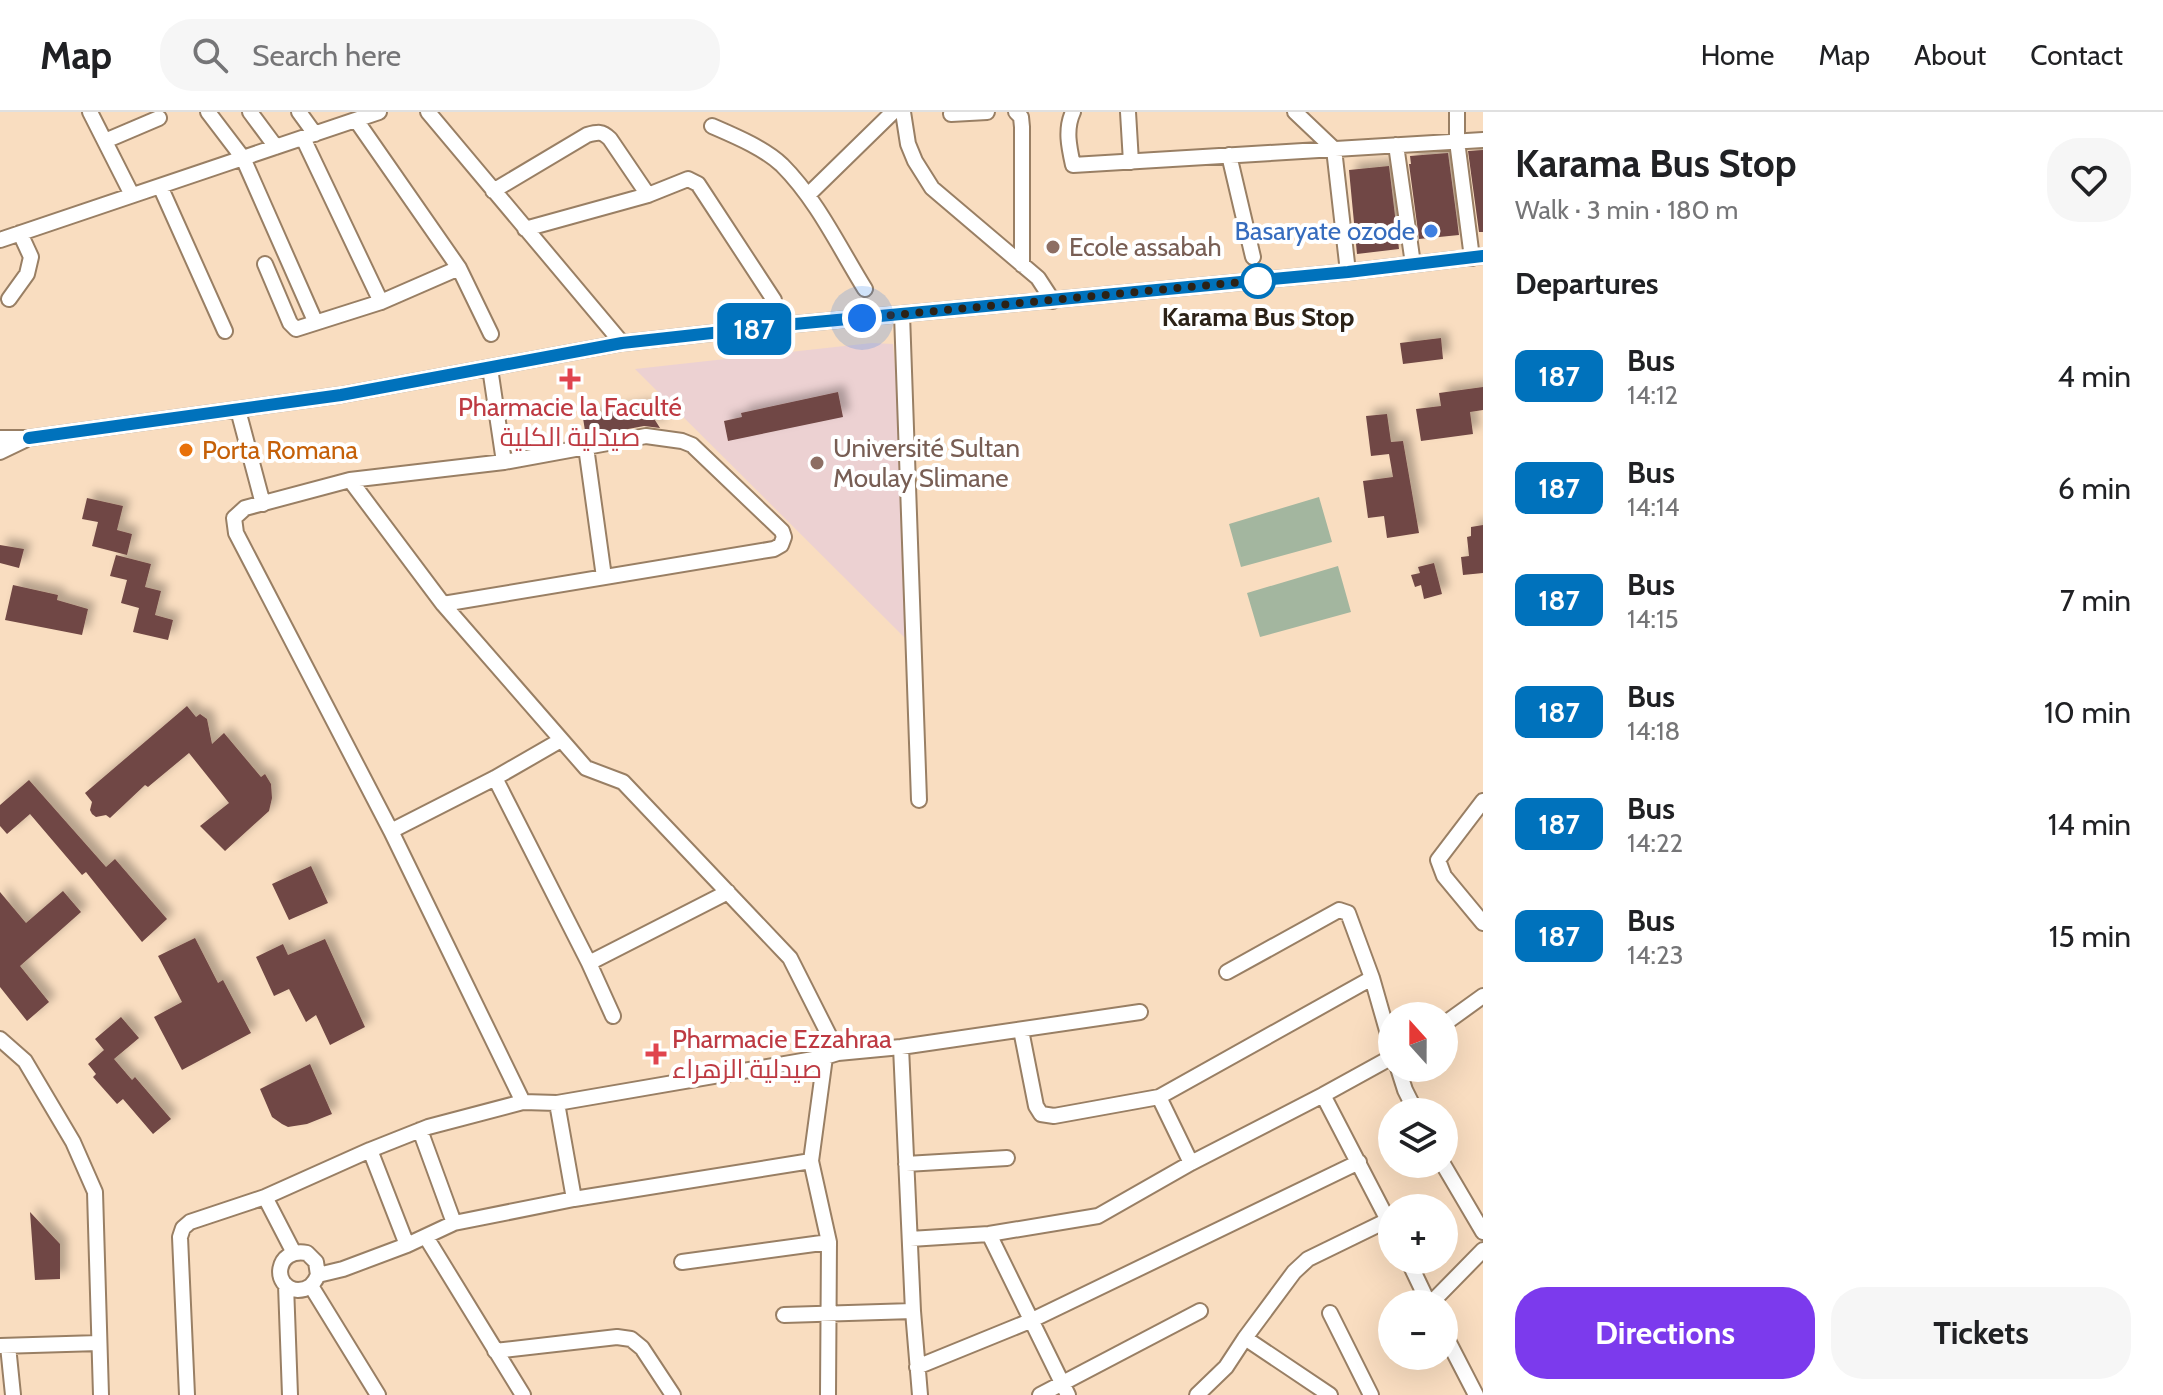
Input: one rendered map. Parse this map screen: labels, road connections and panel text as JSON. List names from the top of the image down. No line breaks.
{"places":{"other":["Basaryate ozode","Ecole assabah","Karama Bus Stop","Porta Romana","Université Sultan Moulay Slimane"],"health":["Pharmacie la Faculté صيدلية الكلية","Pharmacie Ezzahraa صيدلية الزهراء"]},"lines":["bus line 187"],"north":"top","page":{"header":"Map","search":"Search here","nav":["Home","Map","About","Contact"],"on_map":"187","heading":[["Karama Bus Stop","Walk · 3 min · 180 m"],"Departures"],"list":[{"mark":"187","name":"Bus","note":"14:12","value":"4 min"},{"mark":"187","name":"Bus","note":"14:14","value":"6 min"},{"mark":"187","name":"Bus","note":"14:15","value":"7 min"},{"mark":"187","name":"Bus","note":"14:18","value":"10 min"},{"mark":"187","name":"Bus","note":"14:22","value":"14 min"},{"mark":"187","name":"Bus","note":"14:23","value":"15 min"}],"map_buttons":["+","−"],"buttons":["Directions","Tickets"]}}
